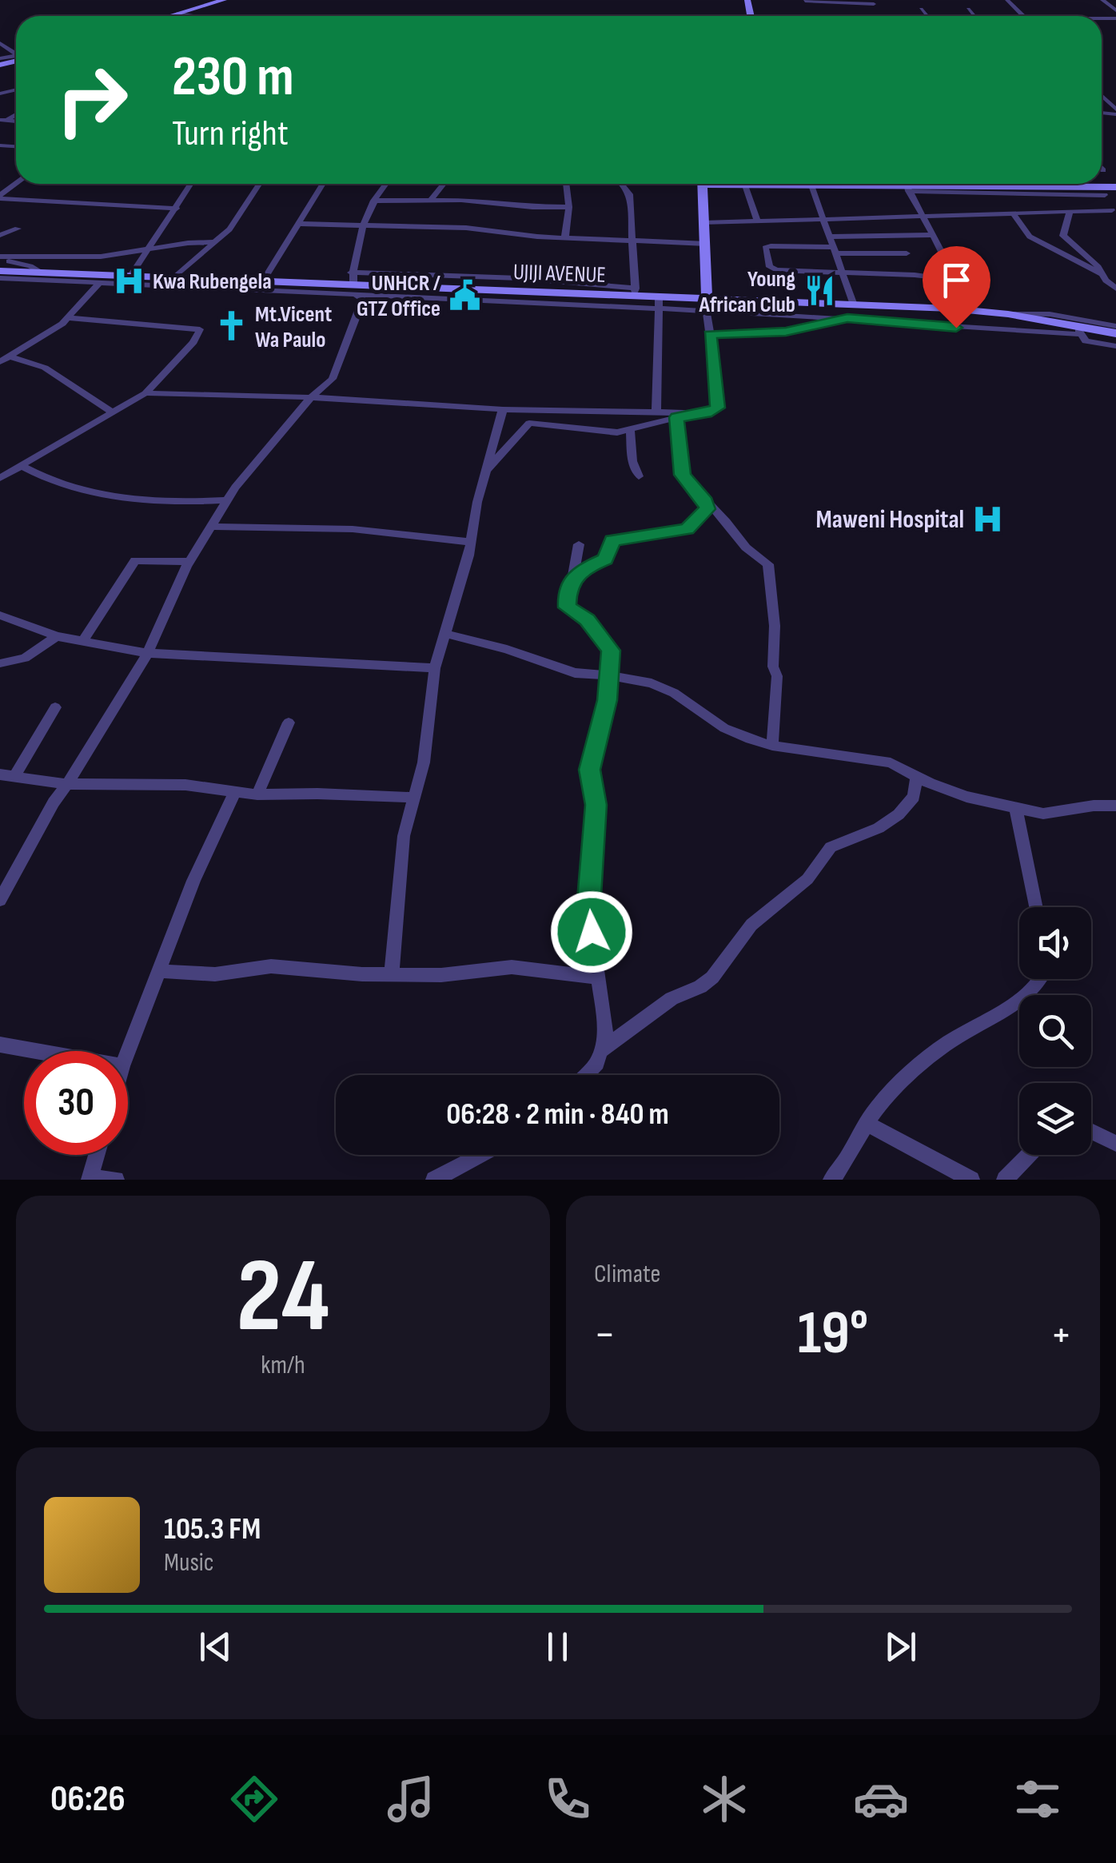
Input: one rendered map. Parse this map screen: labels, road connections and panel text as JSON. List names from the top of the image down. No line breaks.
{"streets":{"street":["UJIJI AVENUE"]},"places":{"hospital":["Kwa Rubengela","Maweni Hospital"],"restaurant":["Young African Club"],"public building":["UNHCR / GTZ Office"],"church":["Mt.Vicent Wa Paulo"]},"page":{"turn":["230 m","Turn right"],"limit":"30","trip":"06:28 · 2 min · 840 m","tile":[["24","km/h"],"Climate"],"heat":["−","19°","+"],"song":["105.3 FM","Music"],"tabs":"06:26"}}
